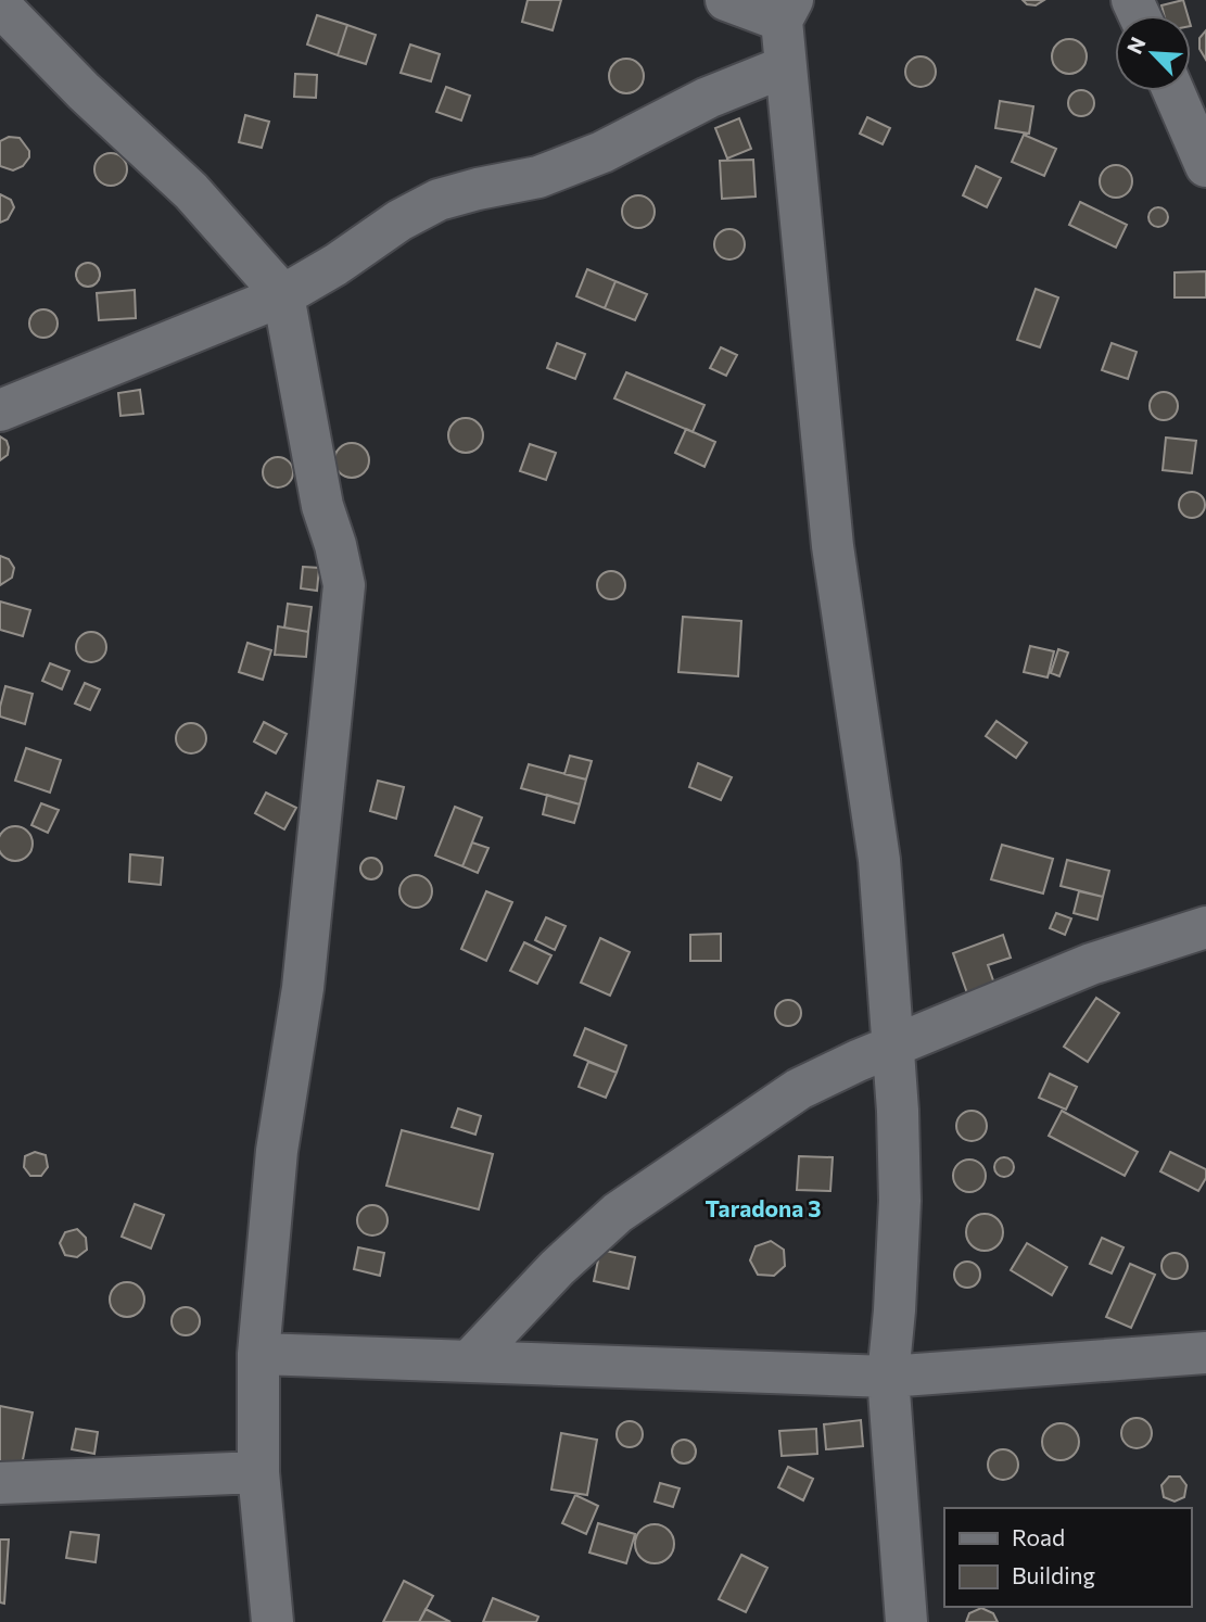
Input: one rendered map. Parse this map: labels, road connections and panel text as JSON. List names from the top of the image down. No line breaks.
{"districts":["Taradona 3"],"legend":["Road","Building"],"north":"top left"}
